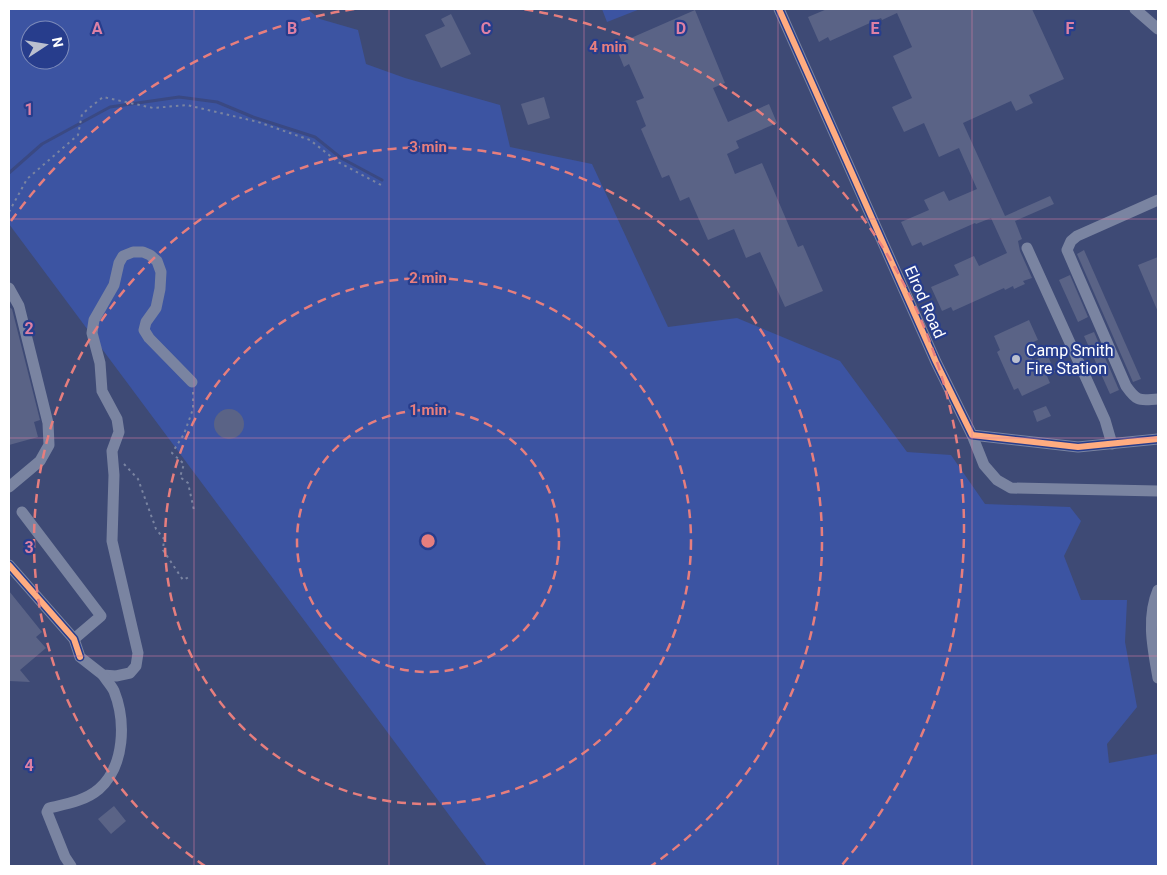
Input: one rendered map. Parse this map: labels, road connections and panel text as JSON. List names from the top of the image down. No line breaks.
{"streets":{"street":["Elrod Road"]},"places":["Camp Smith Fire Station"],"north":"right","grid":{"columns":["A","B","C","D","E","F"],"rows":["1","2","3","4"]},"rings":["4 min","3 min","2 min","1 min"]}
